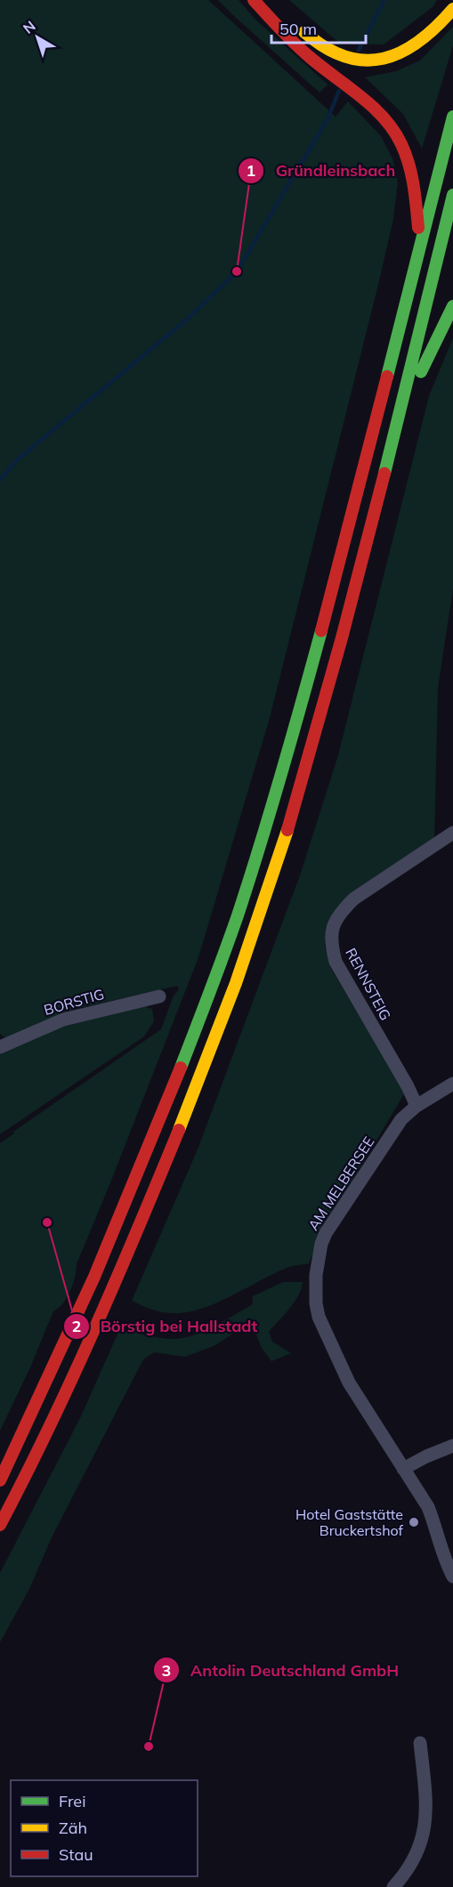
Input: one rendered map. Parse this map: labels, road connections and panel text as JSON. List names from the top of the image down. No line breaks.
{"streets":{"street":["RENNSTEIG","BORSTIG","AM MELBERSEE"]},"crossings":[["RENNSTEIG","AM MELBERSEE"]],"places":["Gründleinsbach","Börstig bei Hallstadt","Hotel Gaststätte Bruckertshof","Antolin Deutschland GmbH"],"legend":["Frei","Zäh","Stau"],"scale_bar":"50 m","north":"top left"}
